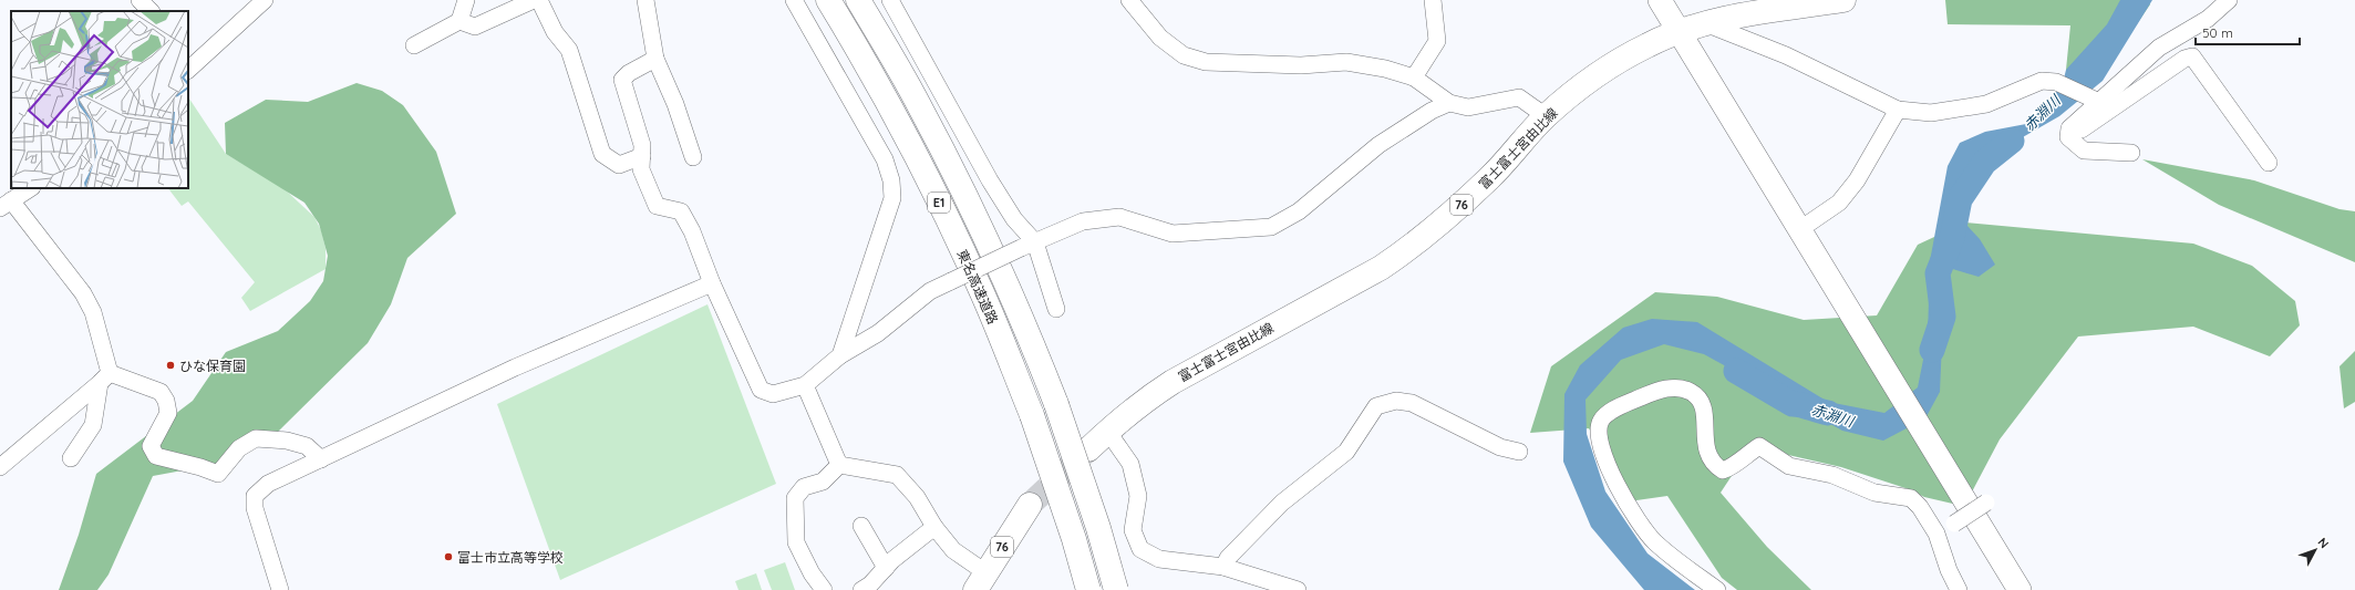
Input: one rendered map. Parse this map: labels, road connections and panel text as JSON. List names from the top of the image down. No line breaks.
{"streets":{"main road":["富士富士宮由比線","E1","76","東名高速道路"]},"water":["赤淵川"],"places":["ひな保育園","富士市立高等学校"],"scale_bar":"50 m","north":"top right"}
